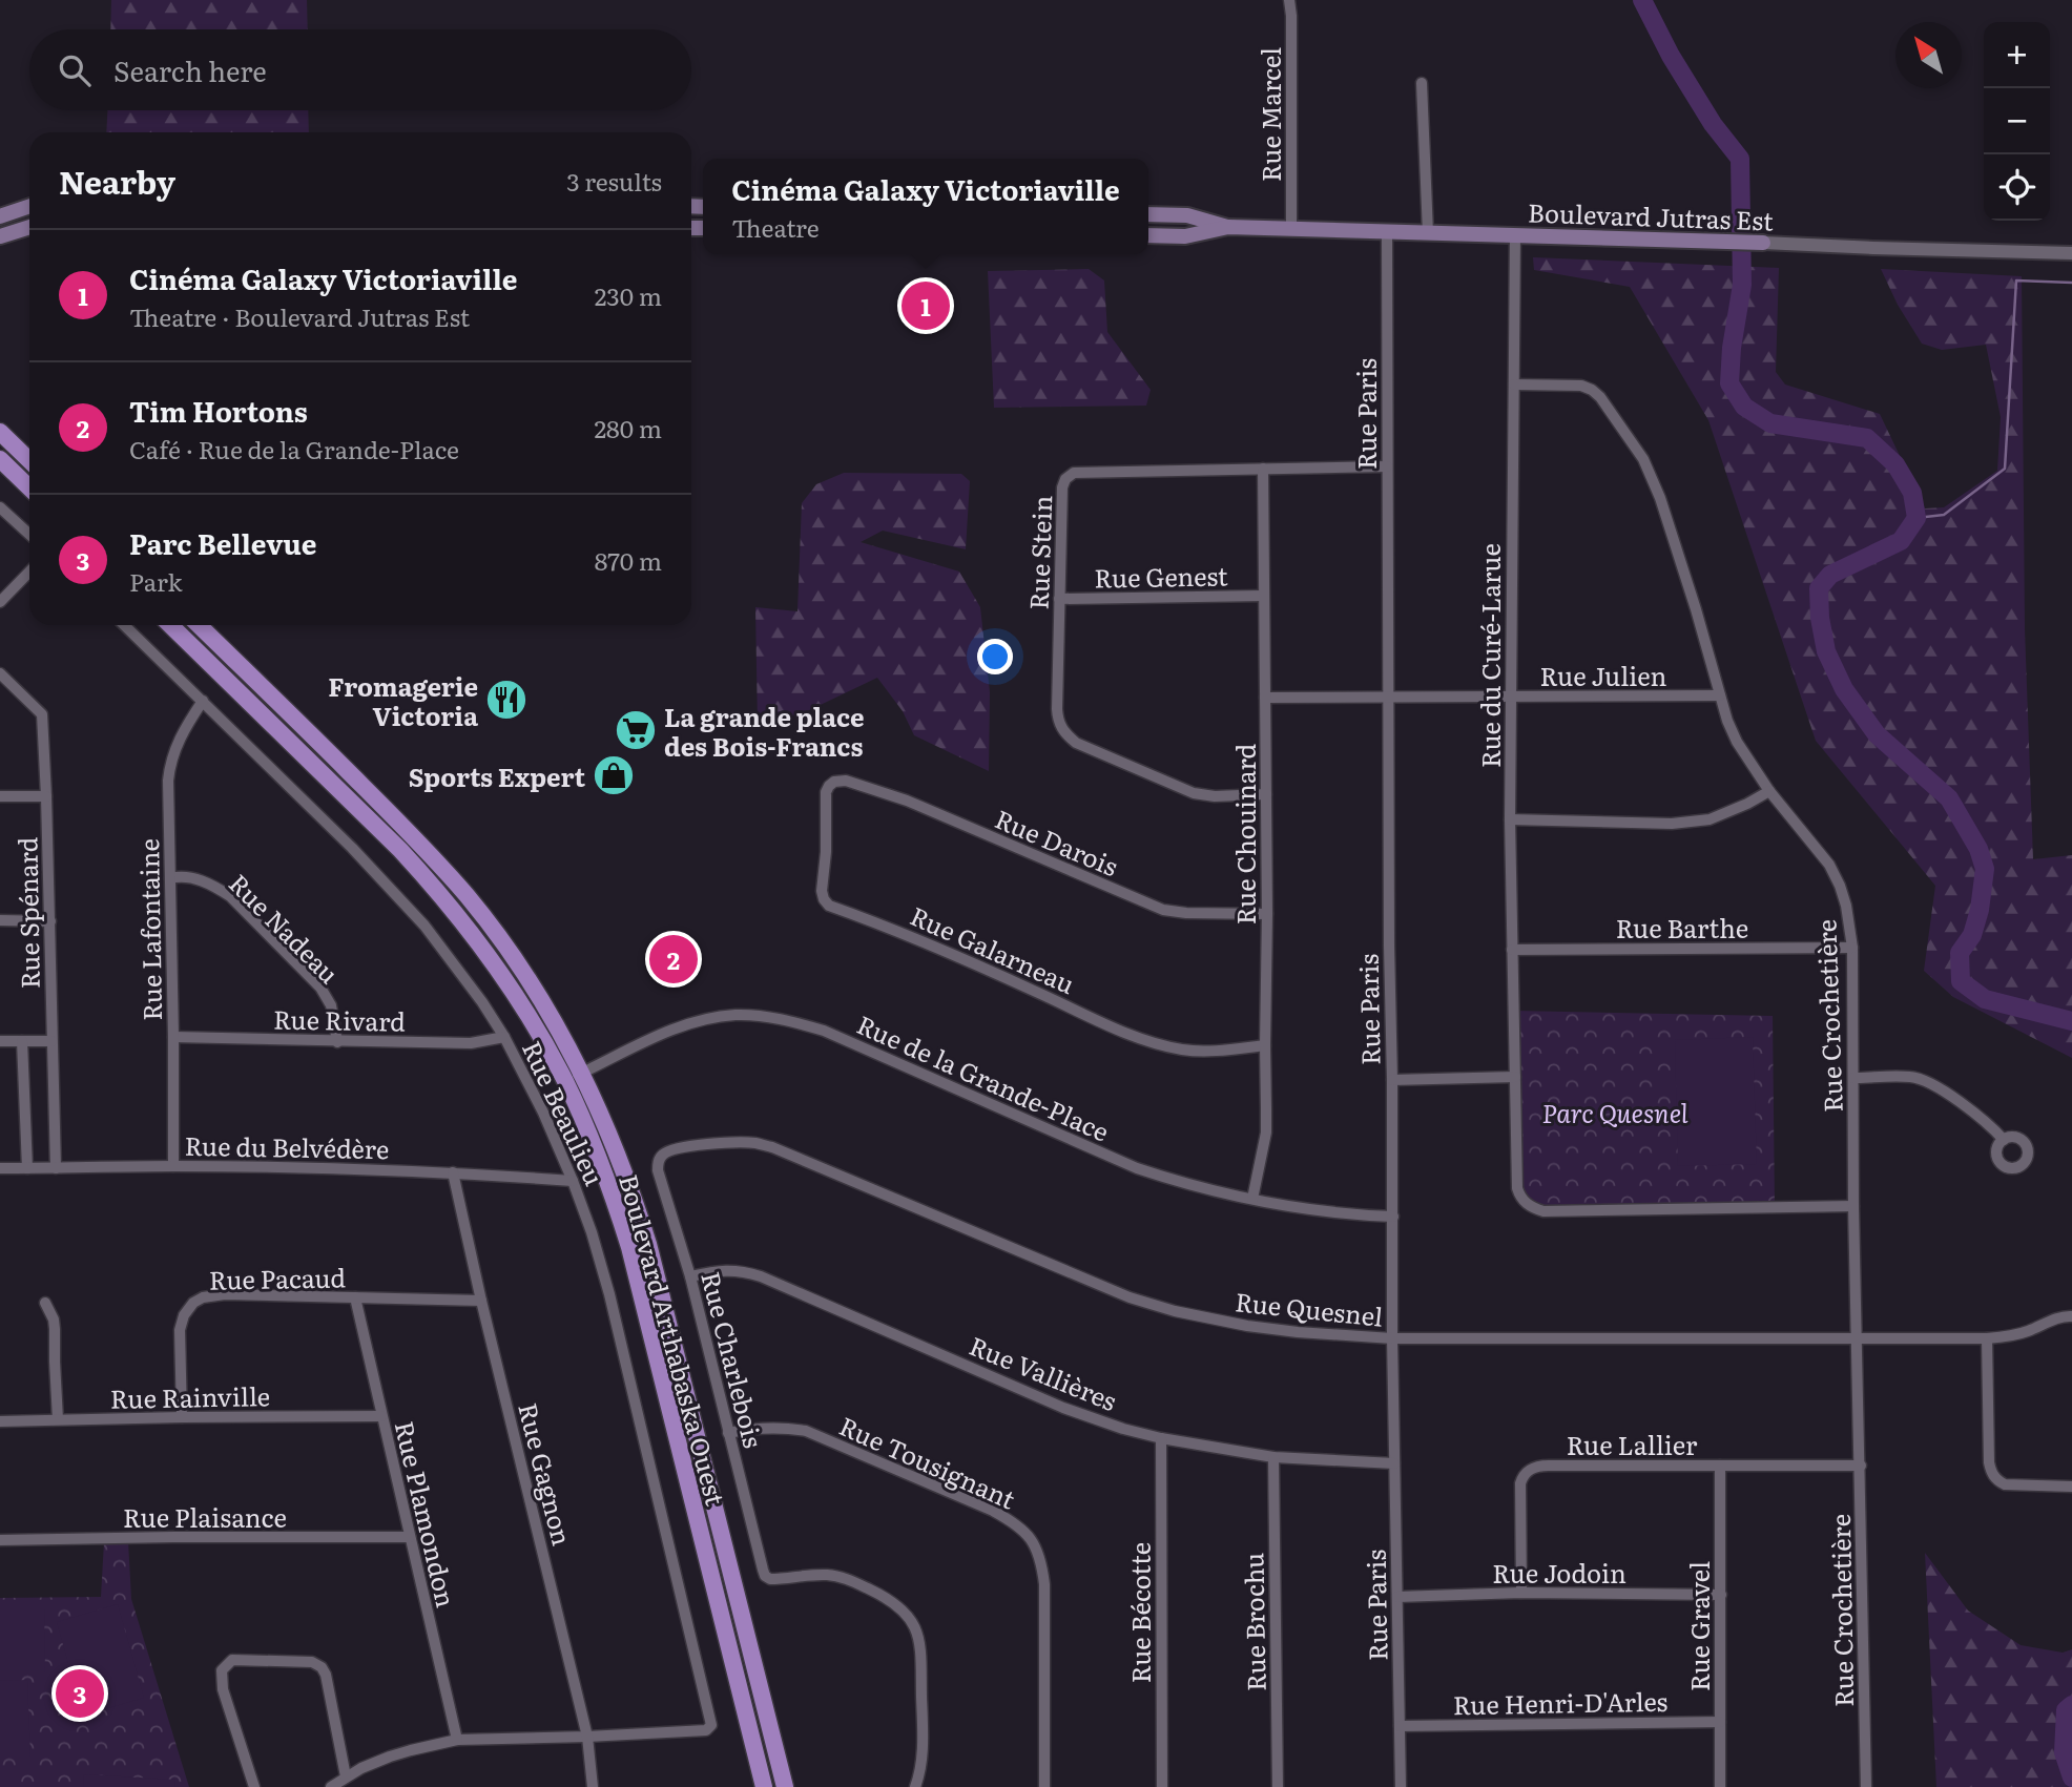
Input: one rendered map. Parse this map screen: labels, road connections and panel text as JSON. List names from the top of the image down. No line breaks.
{"streets":{"main road":["Boulevard Jutras Est","Boulevard Arthabaska Ouest"],"street":["Rue Marcel","Rue Paris","Rue Stein","Rue Genest","Rue du Curé-Larue","Rue Julien","Rue Chouinard","Rue Darois","Rue Spénard","Rue Barthe","Rue Nadeau","Rue Lafontaine","Rue Galarneau","Rue Crochetière","Rue Rivard","Rue de la Grande-Place","Rue Beaulieu","Rue du Belvédère","Rue Pacaud","Rue Quesnel","Rue Charlebois","Rue Vallières","Rue Rainville","Rue Lallier","Rue Tousignant","Rue Gagnon","Rue Plamondon","Rue Plaisance","Rue Jodoin","Rue Bécotte","Rue Brochu","Rue Gravel","Rue Henri-D'Arles"]},"crossings":[["Rue Marcel","Boulevard Jutras Est"],["Boulevard Jutras Est","Rue Paris"],["Boulevard Jutras Est","Rue du Curé-Larue"],["Rue Paris","Rue Stein"],["Rue Paris","Rue Julien"],["Rue Paris","Rue de la Grande-Place"],["Rue Paris","Rue Quesnel"],["Rue Paris","Rue Vallières"],["Rue Paris","Rue Jodoin"],["Rue Paris","Rue Henri-D'Arles"],["Rue Stein","Rue Genest"],["Rue Stein","Rue Chouinard"],["Rue Genest","Rue Chouinard"],["Rue du Curé-Larue","Rue Julien"],["Rue du Curé-Larue","Rue Barthe"],["Rue du Curé-Larue","Rue Crochetière"],["Rue Julien","Rue Chouinard"],["Rue Julien","Rue Crochetière"],["Rue Chouinard","Rue Darois"],["Rue Chouinard","Rue Galarneau"],["Rue Chouinard","Rue de la Grande-Place"],["Rue Darois","Rue Galarneau"],["Rue Spénard","Rue du Belvédère"],["Rue Barthe","Rue Crochetière"],["Rue Nadeau","Rue Lafontaine"],["Rue Nadeau","Rue Rivard"],["Rue Lafontaine","Rue Rivard"],["Rue Lafontaine","Rue Beaulieu"],["Rue Lafontaine","Rue du Belvédère"],["Rue Crochetière","Rue Quesnel"],["Rue Crochetière","Rue Lallier"],["Rue Rivard","Rue Beaulieu"],["Rue de la Grande-Place","Boulevard Arthabaska Ouest"],["Rue Beaulieu","Rue du Belvédère"],["Rue Beaulieu","Rue Gagnon"],["Rue du Belvédère","Rue Gagnon"],["Rue Pacaud","Rue Rainville"],["Rue Pacaud","Rue Gagnon"],["Rue Pacaud","Rue Plamondon"],["Rue Quesnel","Rue Charlebois"],["Rue Charlebois","Rue Vallières"],["Rue Charlebois","Rue Tousignant"],["Rue Vallières","Rue Bécotte"],["Rue Vallières","Rue Brochu"],["Rue Rainville","Rue Plamondon"],["Rue Lallier","Rue Jodoin"],["Rue Lallier","Rue Gravel"],["Rue Plamondon","Rue Plaisance"],["Rue Jodoin","Rue Gravel"],["Rue Gravel","Rue Henri-D'Arles"]],"parks":["Parc Quesnel"],"places":{"restaurant":["Fromagerie Victoria"],"supermarket":["La grande place des Bois-Francs"],"shop":["Sports Expert"]},"north":"top left","page":{"map_buttons":["+","−"],"search":"Search here","heading":["Nearby","3 results"],"popup":["Cinéma Galaxy Victoriaville","Theatre"],"list":[{"mark":"1","name":"Cinéma Galaxy Victoriaville","note":"Theatre · Boulevard Jutras Est","value":"230 m"},{"mark":"2","name":"Tim Hortons","note":"Café · Rue de la Grande-Place","value":"280 m"},{"mark":"3","name":"Parc Bellevue","note":"Park","value":"870 m"}],"pins":["1","2","3"]}}
